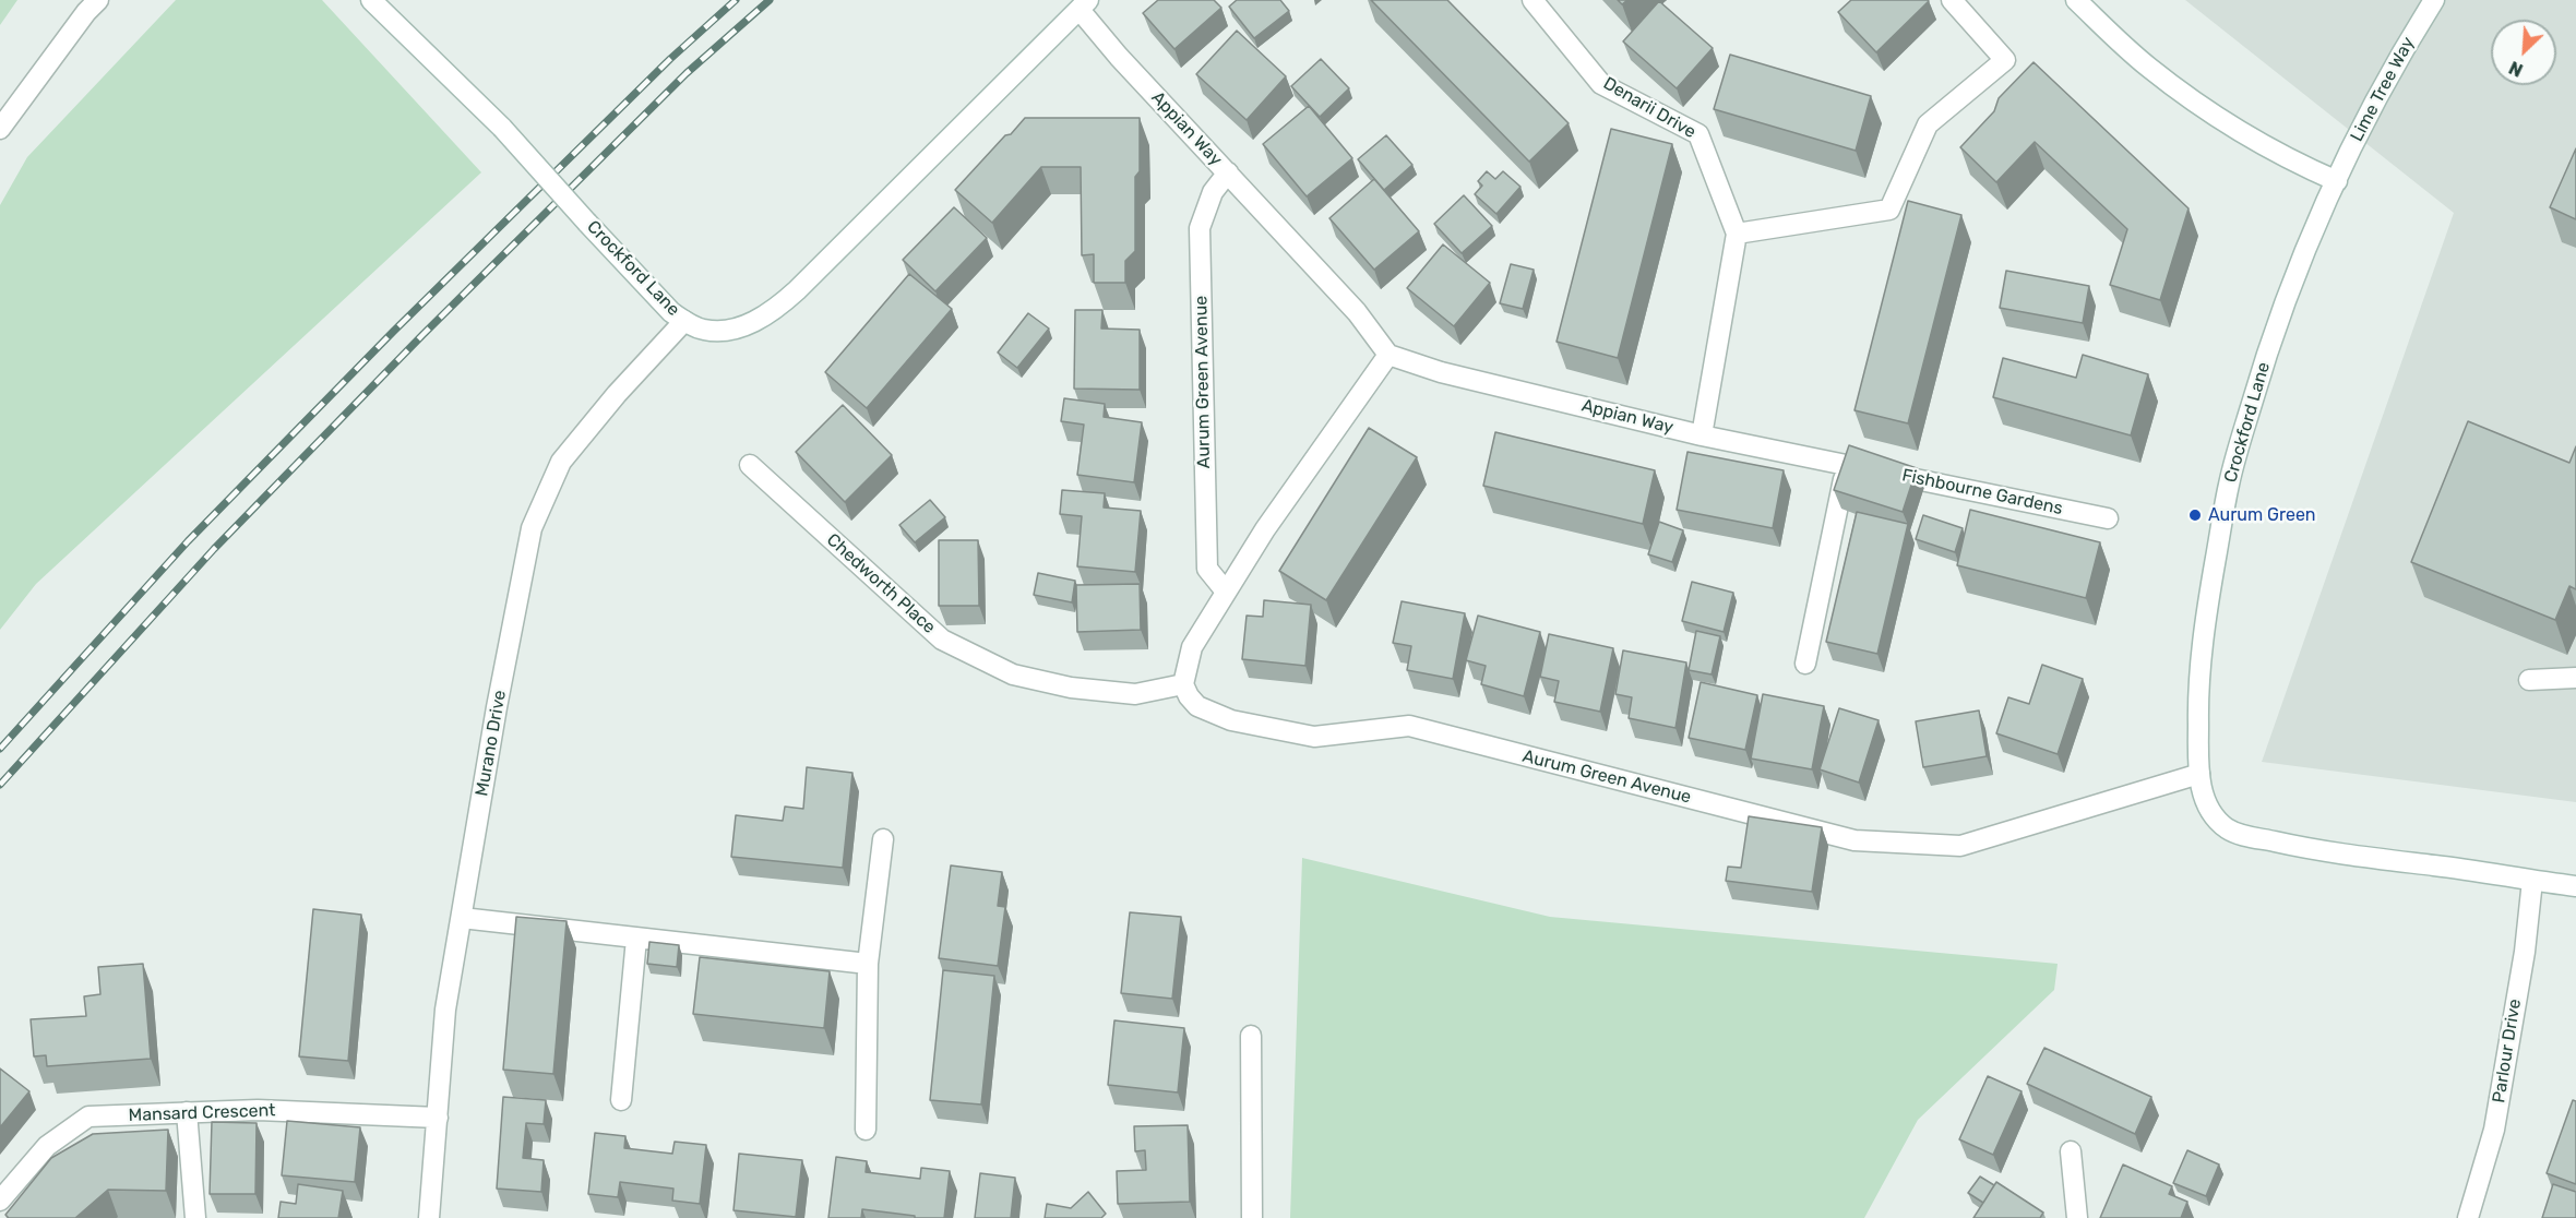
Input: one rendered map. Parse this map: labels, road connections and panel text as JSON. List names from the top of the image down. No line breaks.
{"streets":{"street":["Lime Tree Way","Denarii Drive","Appian Way","Crockford Lane","Aurum Green Avenue","Fishbourne Gardens","Chedworth Place","Murano Drive","Parlour Drive","Mansard Crescent"]},"crossings":[["Lime Tree Way","Crockford Lane"],["Appian Way","Crockford Lane"],["Appian Way","Aurum Green Avenue"],["Appian Way","Fishbourne Gardens"],["Crockford Lane","Aurum Green Avenue"],["Crockford Lane","Murano Drive"],["Crockford Lane","Parlour Drive"],["Aurum Green Avenue","Chedworth Place"],["Murano Drive","Mansard Crescent"]],"places":["Aurum Green"],"north":"bottom left"}
